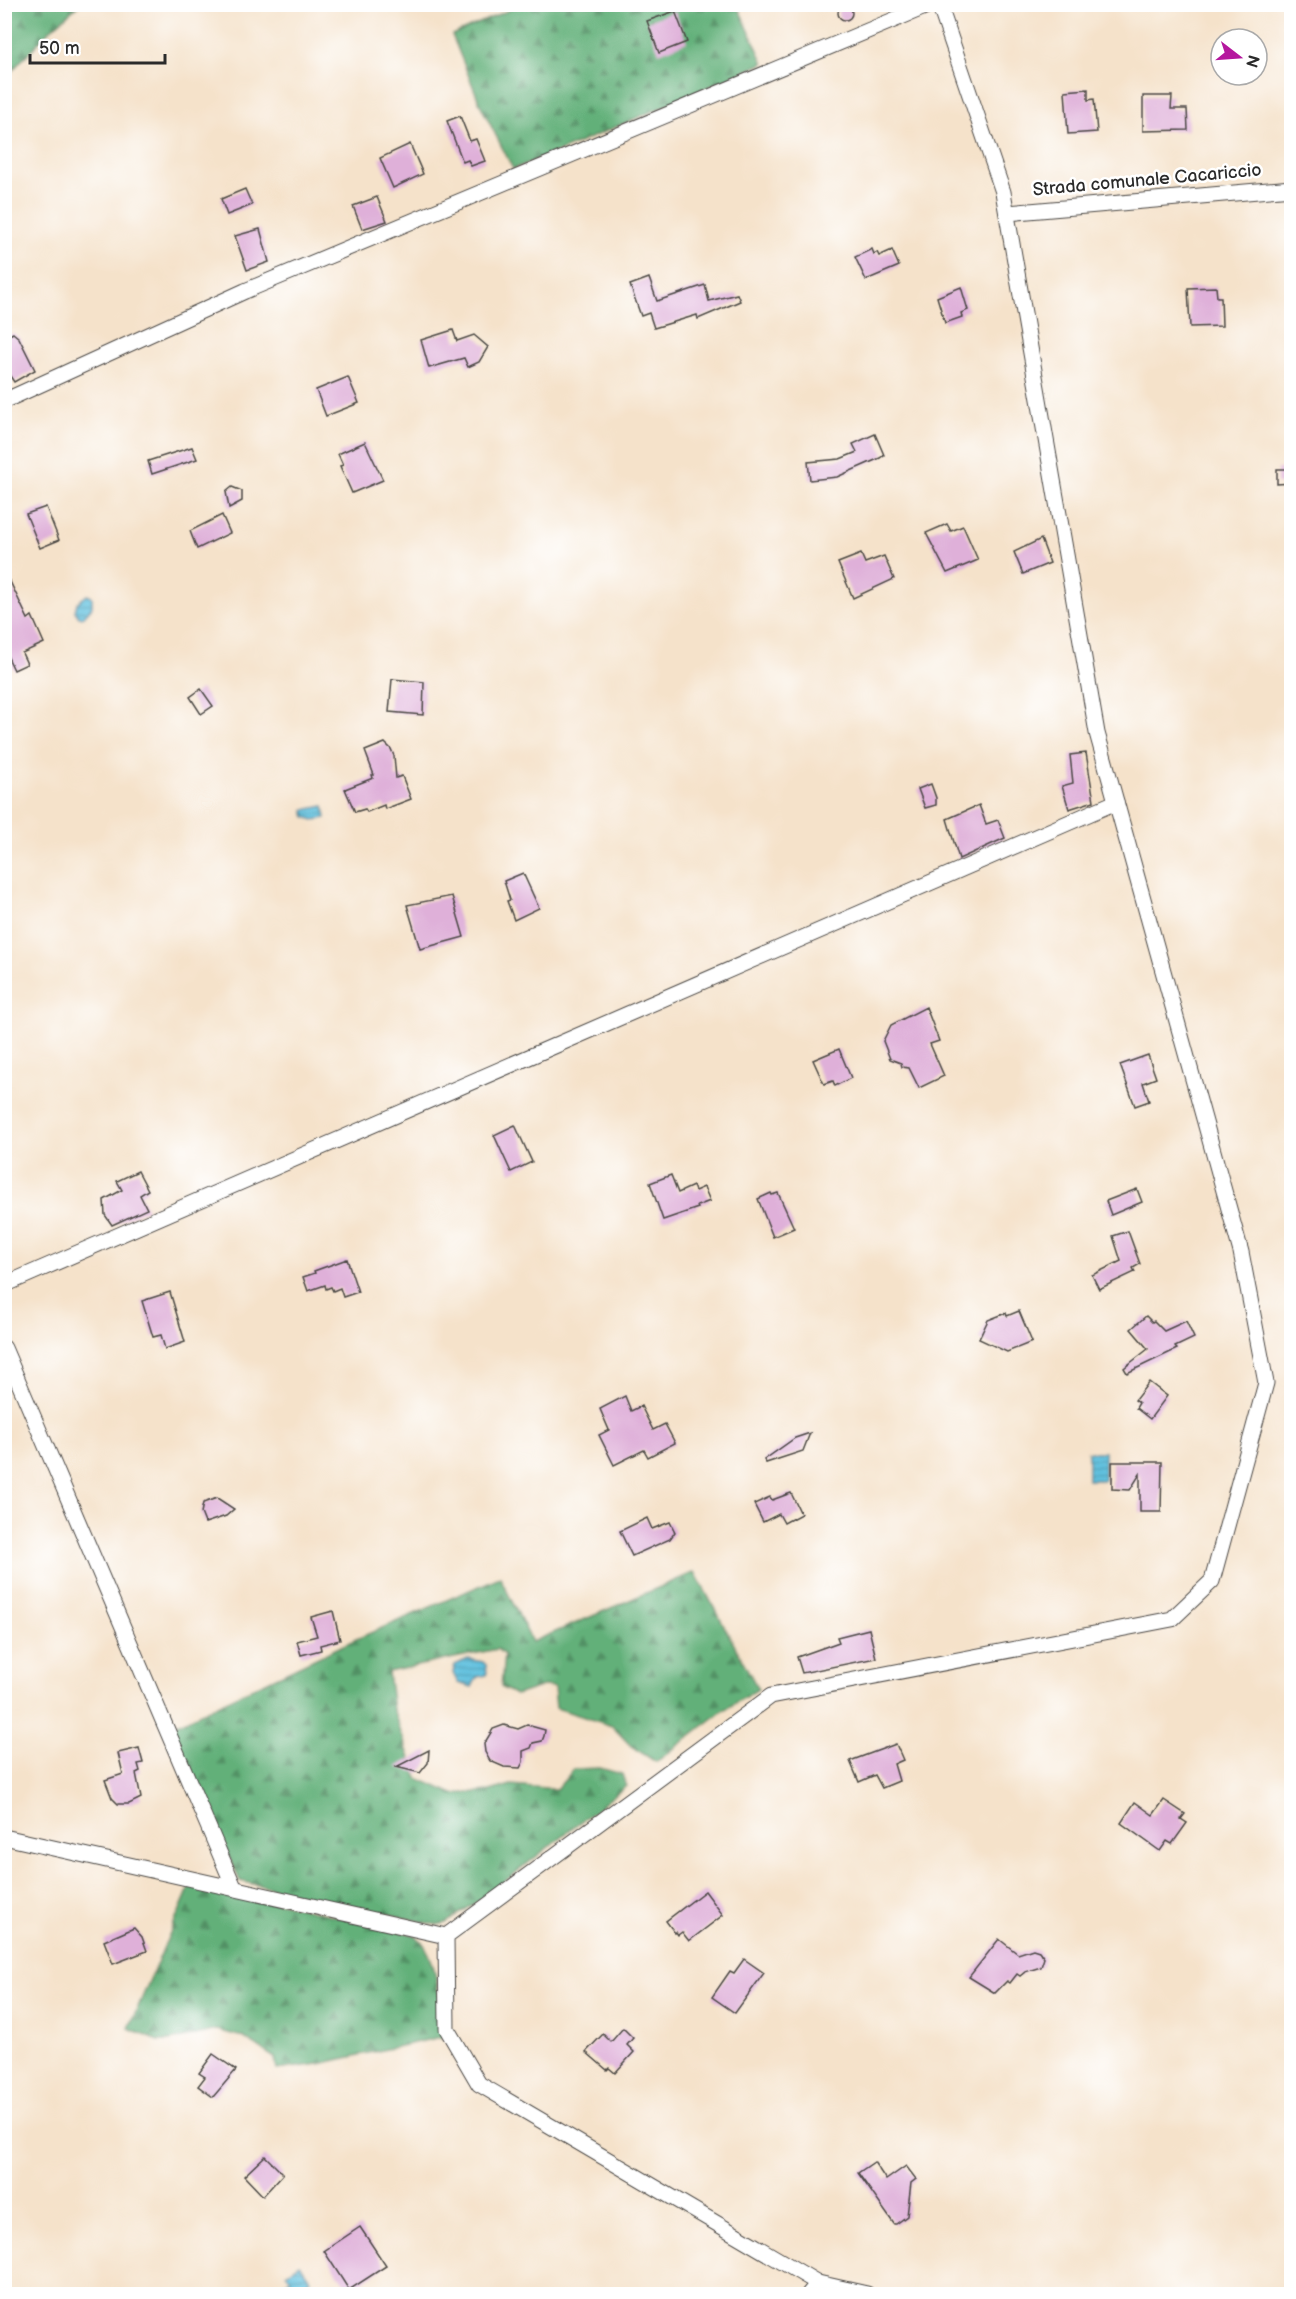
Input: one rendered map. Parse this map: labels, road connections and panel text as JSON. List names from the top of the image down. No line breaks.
{"streets":{"street":["Strada comunale Cacariccio"]},"scale_bar":"50 m","north":"right"}
